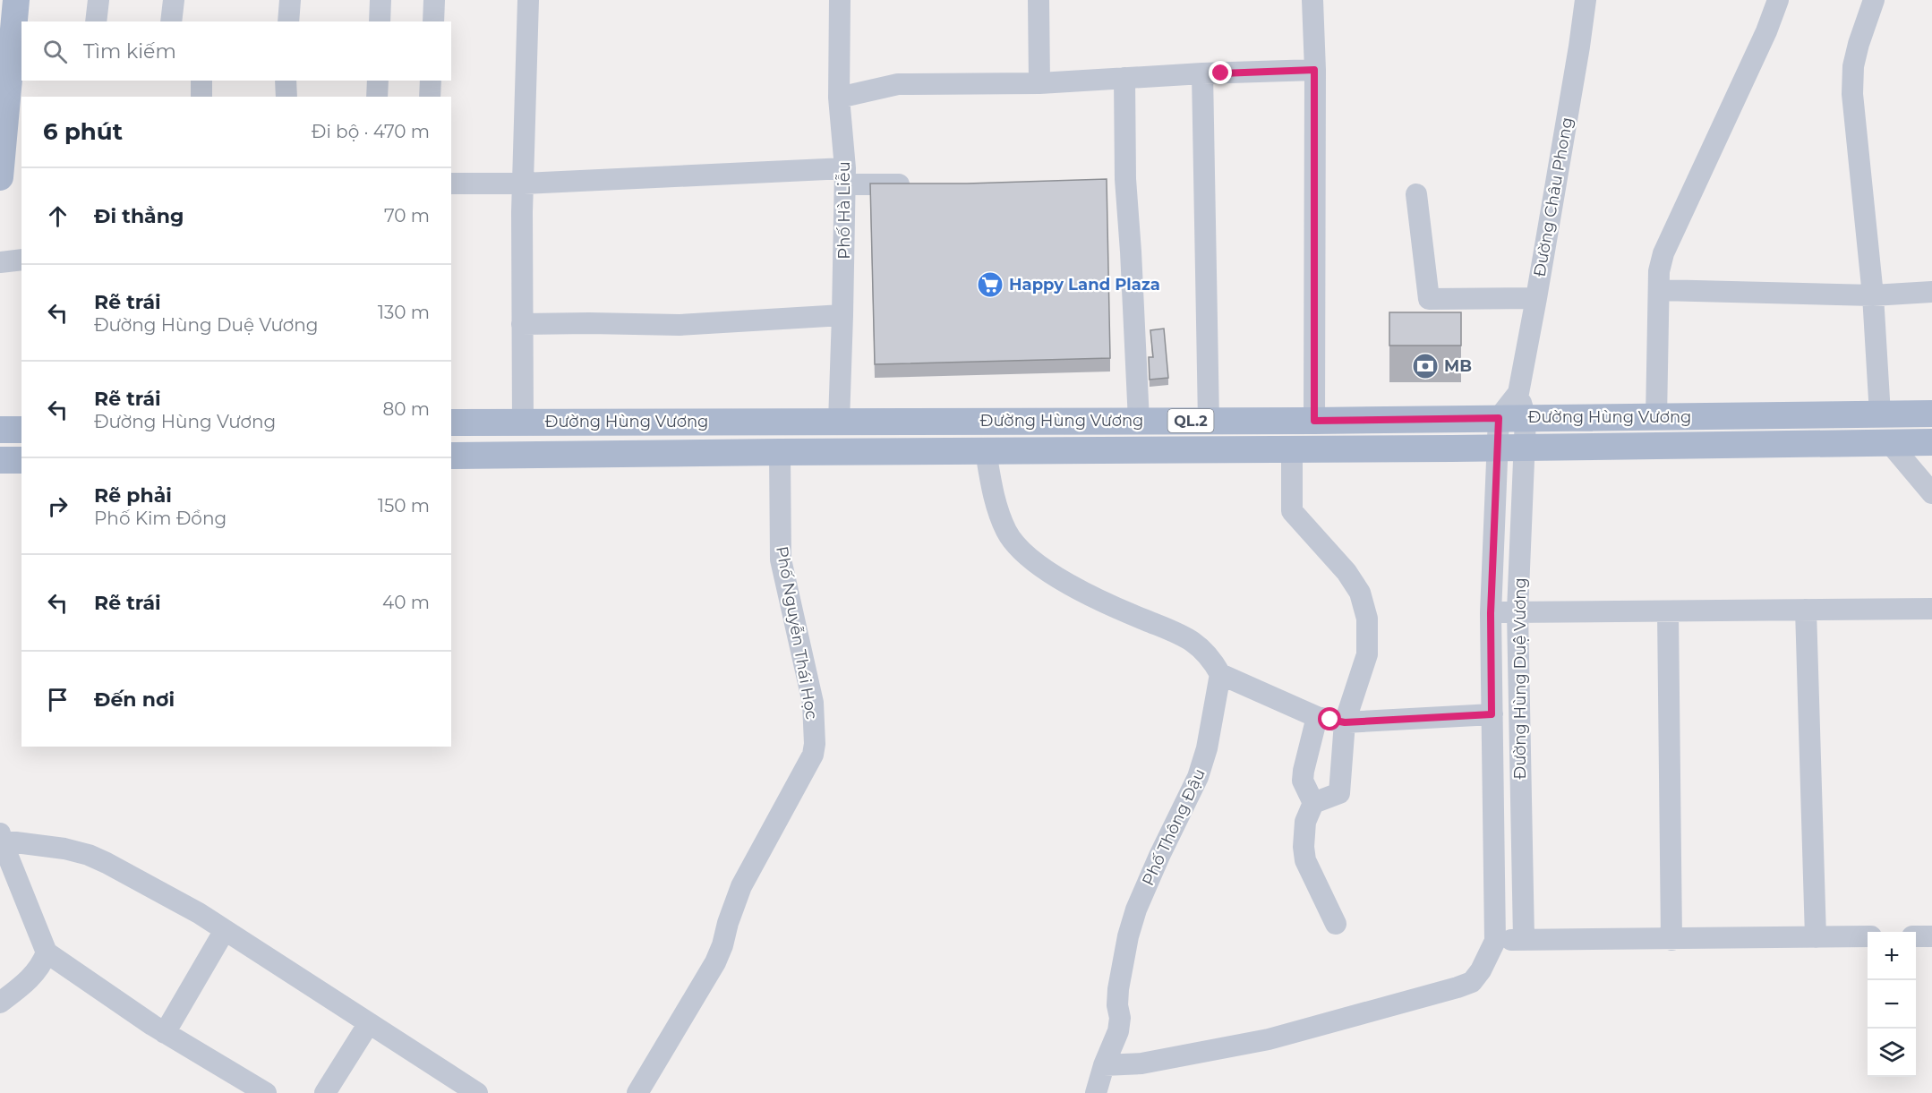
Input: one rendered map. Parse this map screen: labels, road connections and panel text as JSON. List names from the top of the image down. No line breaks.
{"streets":{"main road":["Đường Hùng Vương","QL.2"],"street":["Đường Châu Phong","Phố Hà Liễu","Phố Nguyễn Thái Học","Đường Hùng Duệ Vương","Phố Thông Đậu"]},"crossings":[["Đường Châu Phong","Đường Hùng Vương"],["Đường Châu Phong","Đường Hùng Duệ Vương"],["Phố Hà Liễu","Đường Hùng Vương"],["Đường Hùng Vương","Phố Nguyễn Thái Học"],["Đường Hùng Vương","Đường Hùng Duệ Vương"]],"places":{"supermarket":["Happy Land Plaza"],"bank":["MB"]},"page":{"search":"Tìm kiếm","heading":["6 phút","Đi bộ · 470 m"],"list":[["Đi thẳng","70 m"],["Rẽ trái","Đường Hùng Duệ Vương","130 m"],["Rẽ trái","Đường Hùng Vương","80 m"],["Rẽ phải","Phố Kim Đồng","150 m"],["Rẽ trái","40 m"],"Đến nơi"],"map_buttons":["+","−"]}}
